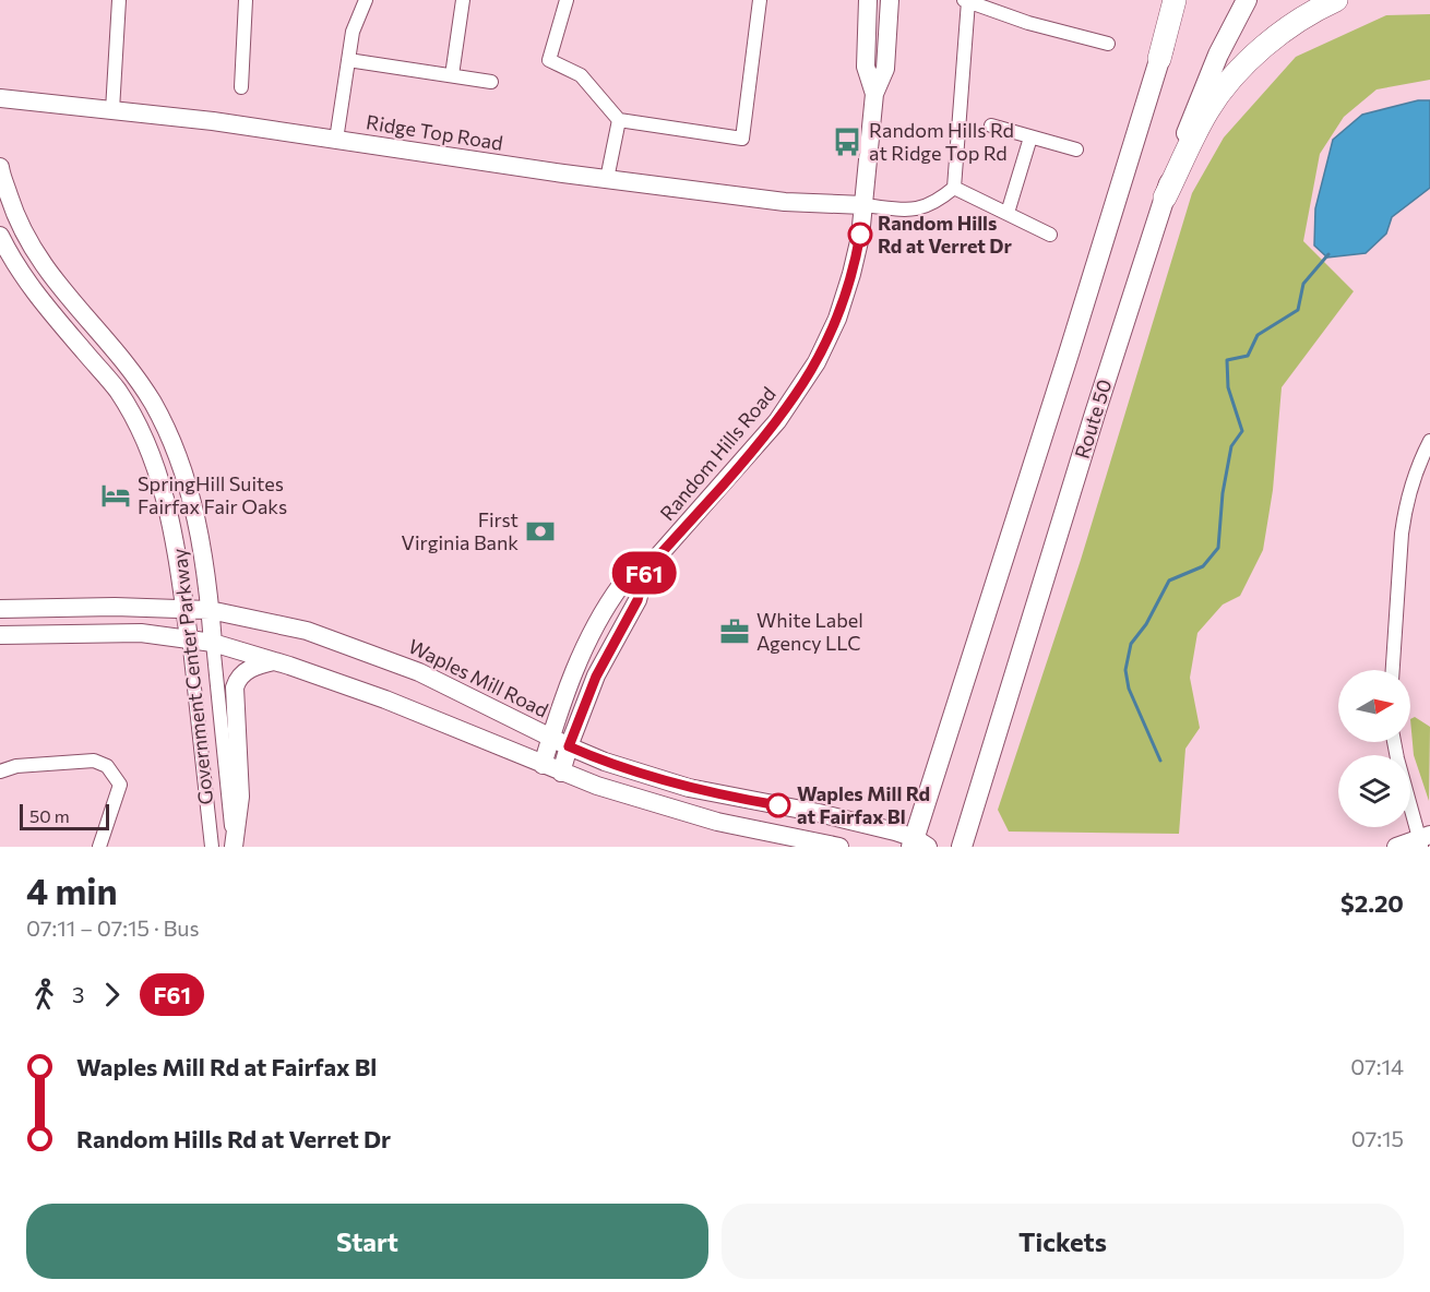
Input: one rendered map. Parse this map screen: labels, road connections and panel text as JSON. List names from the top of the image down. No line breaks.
{"streets":{"main road":["Route 50"],"street":["Ridge Top Road","Random Hills Road","Government Center Parkway","Waples Mill Road"]},"crossings":[["Ridge Top Road","Random Hills Road"],["Random Hills Road","Waples Mill Road"],["Government Center Parkway","Waples Mill Road"]],"places":{"bus stop":["Random Hills Rd at Ridge Top Rd"],"other":["Random Hills Rd at Verret Dr","Waples Mill Rd at Fairfax Bl"],"hotel":["SpringHill Suites Fairfax Fair Oaks"],"bank":["First Virginia Bank"],"office":["White Label Agency LLC"]},"lines":["bus line F61"],"scale_bar":"50 m","north":"right","page":{"on_map":"F61","scale":"50 m","heading":["4 min","07:11 – 07:15 · Bus","$2.20"],"legs":["3","F61"],"list":[{"name":"Waples Mill Rd at Fairfax Bl","value":"07:14"},{"name":"Random Hills Rd at Verret Dr","value":"07:15"}],"buttons":["Start","Tickets"]}}
